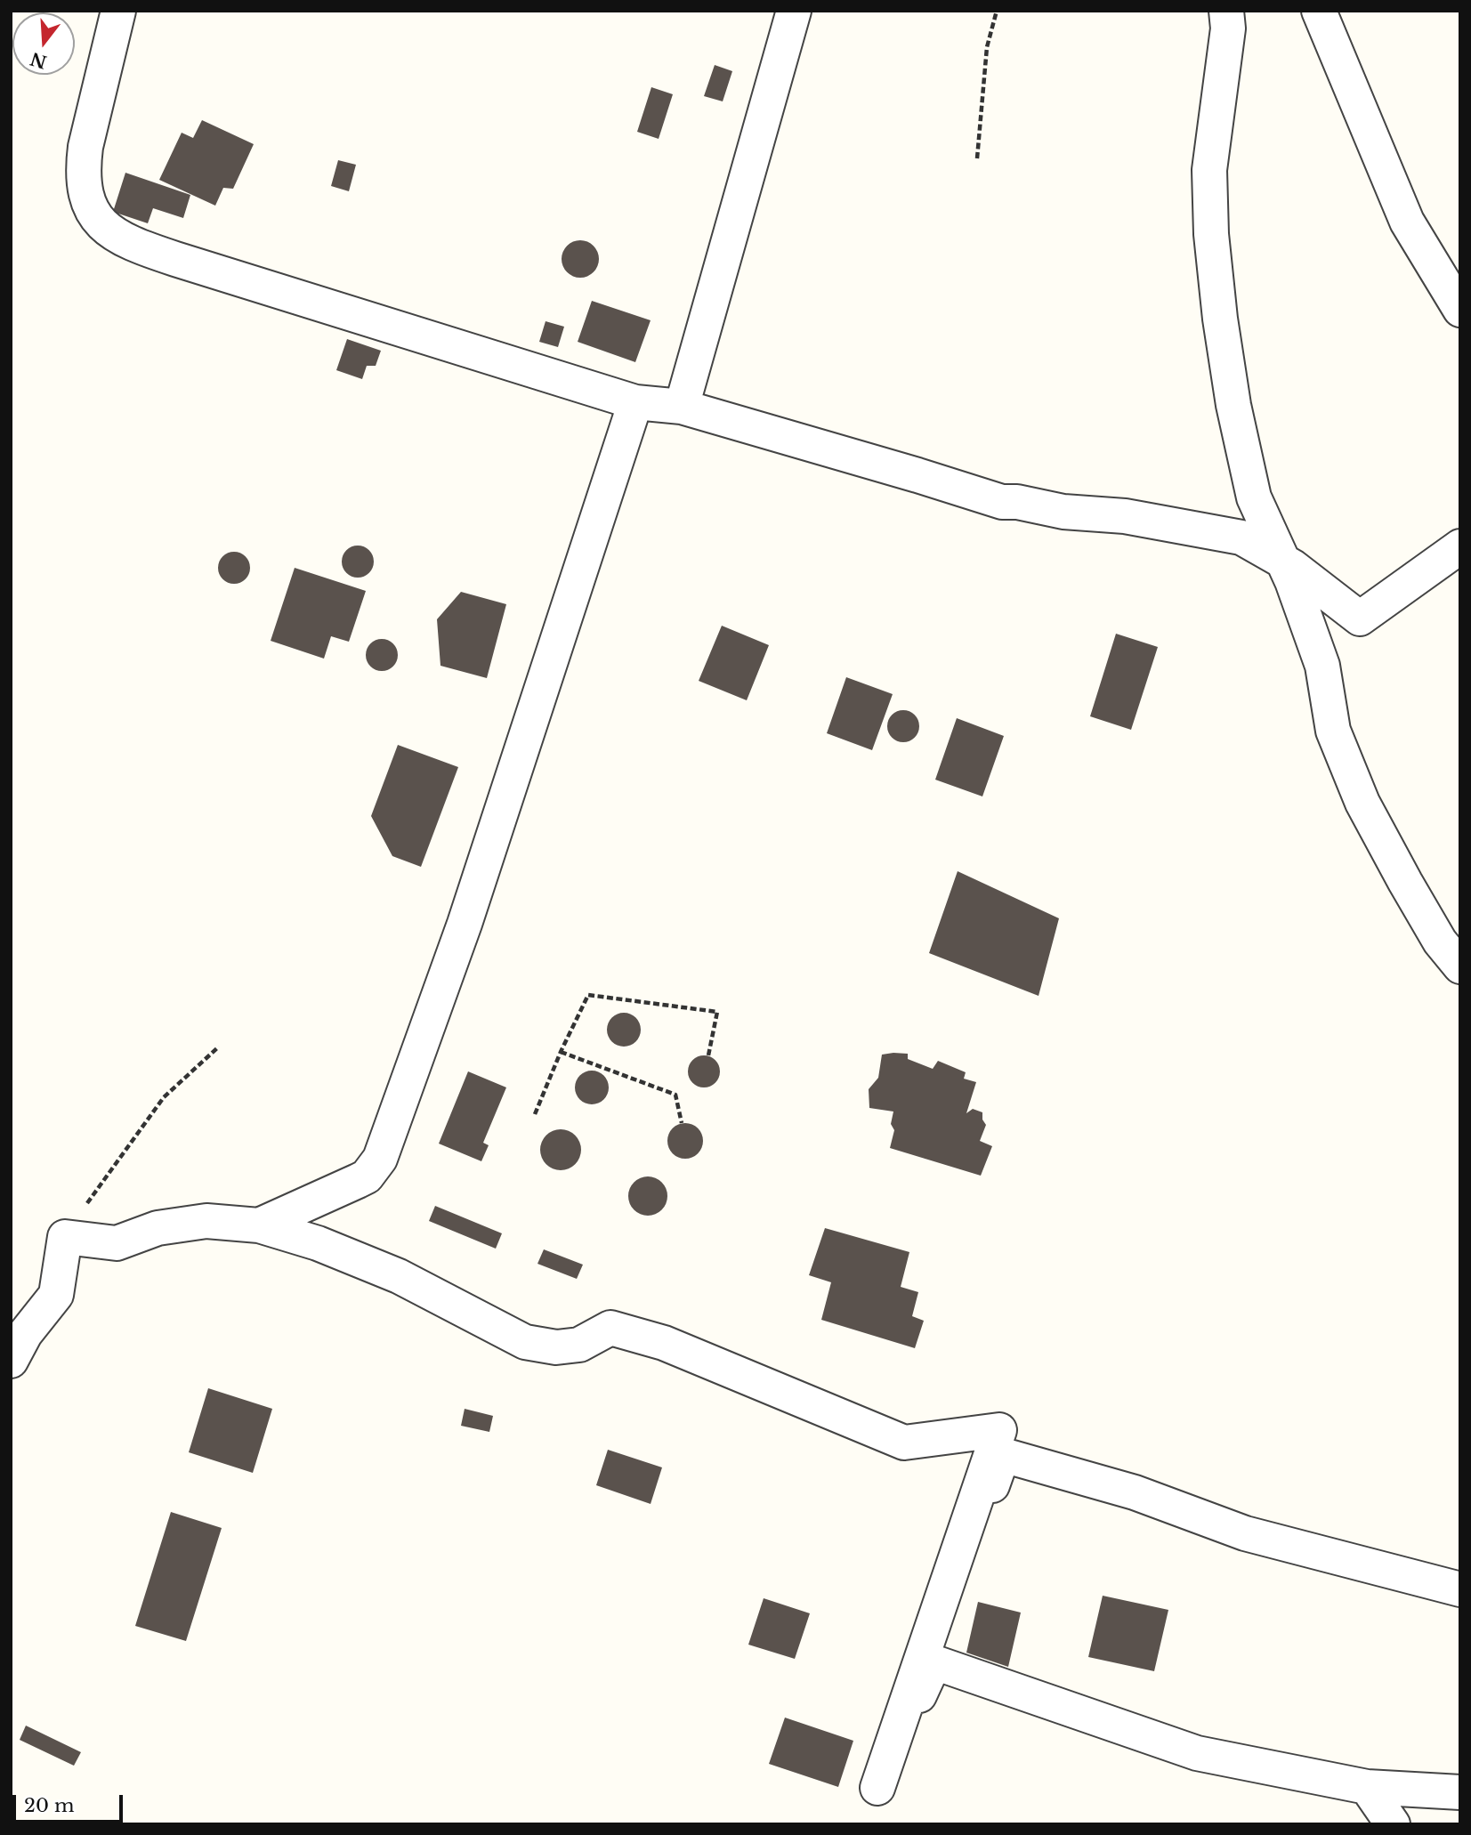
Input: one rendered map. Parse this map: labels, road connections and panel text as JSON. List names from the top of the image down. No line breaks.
{"scale_bar":"20 m","north":"bottom"}
